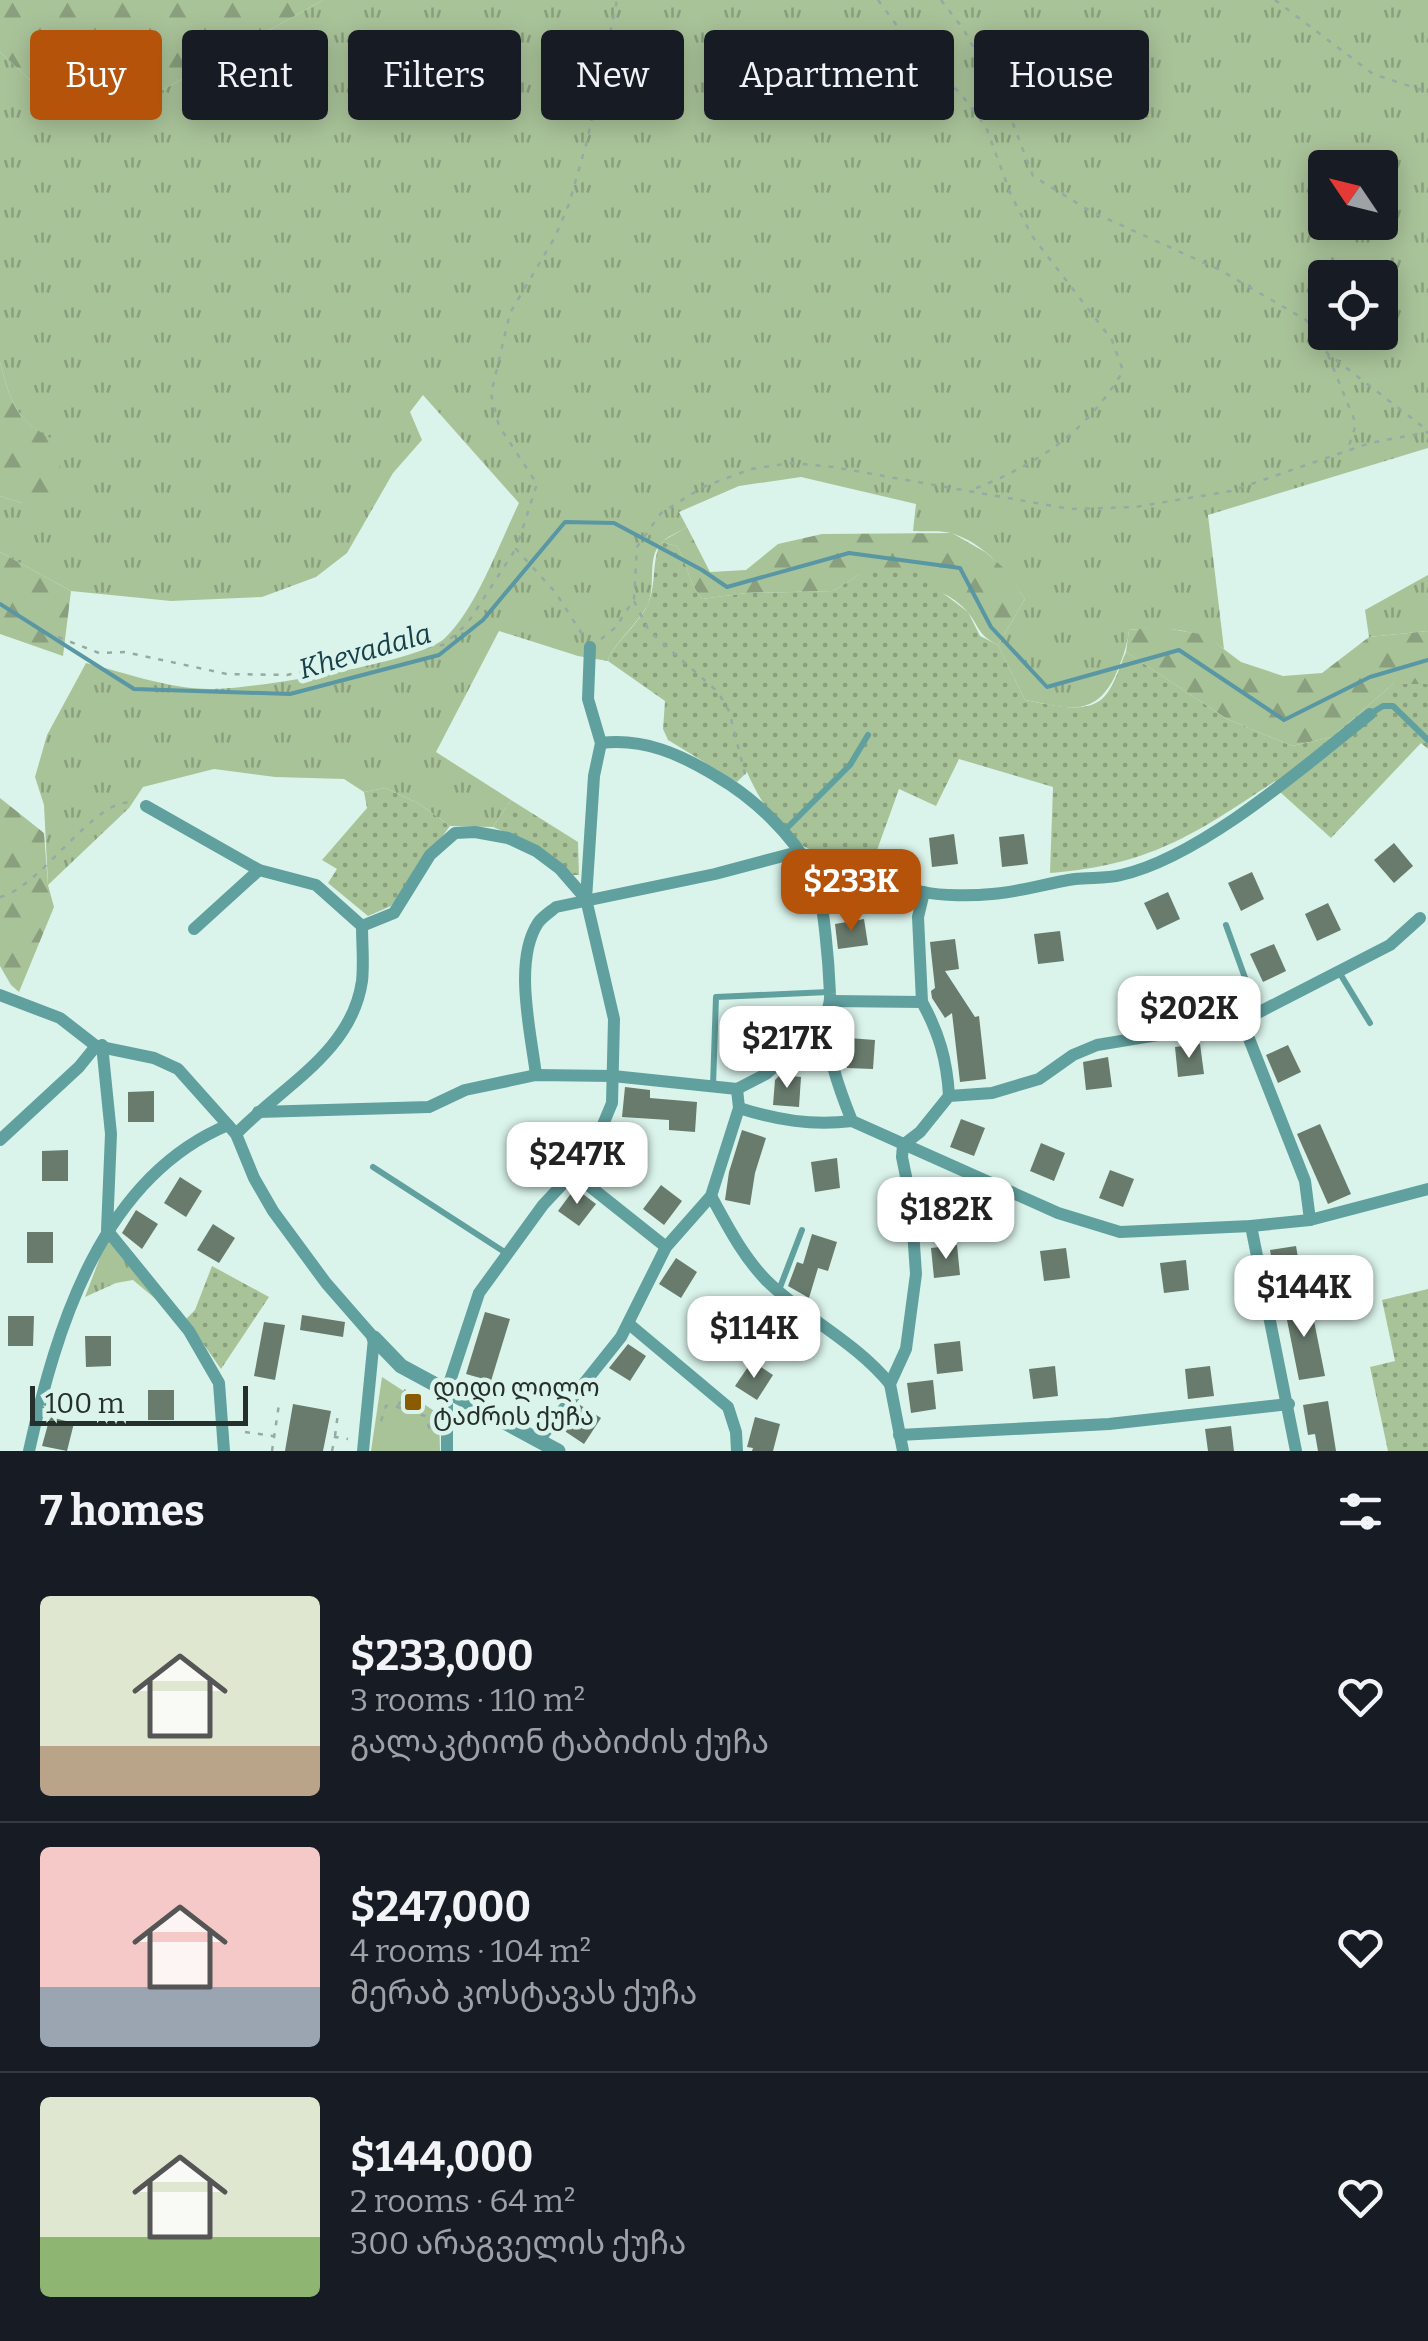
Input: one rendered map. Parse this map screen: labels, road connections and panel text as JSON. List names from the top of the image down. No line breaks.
{"water":["Khevadala"],"places":{"transit":["დიდი ლილო ტაძრის ქუჩა"]},"scale_bar":"100 m","north":"top left","page":{"chip":["Buy","Rent","Filters","New","Apartment","House"],"price":["$233K","$202K","$217K","$247K","$182K","$144K","$114K"],"scale":"100 m","heading":"7 homes","list":[{"name":"$233,000","note":"3 rooms · 110 m² · გალაკტიონ ტაბიძის ქუჩა"},{"name":"$247,000","note":"4 rooms · 104 m² · მერაბ კოსტავას ქუჩა"},{"name":"$144,000","note":"2 rooms · 64 m² · 300 არაგველის ქუჩა"}]}}
